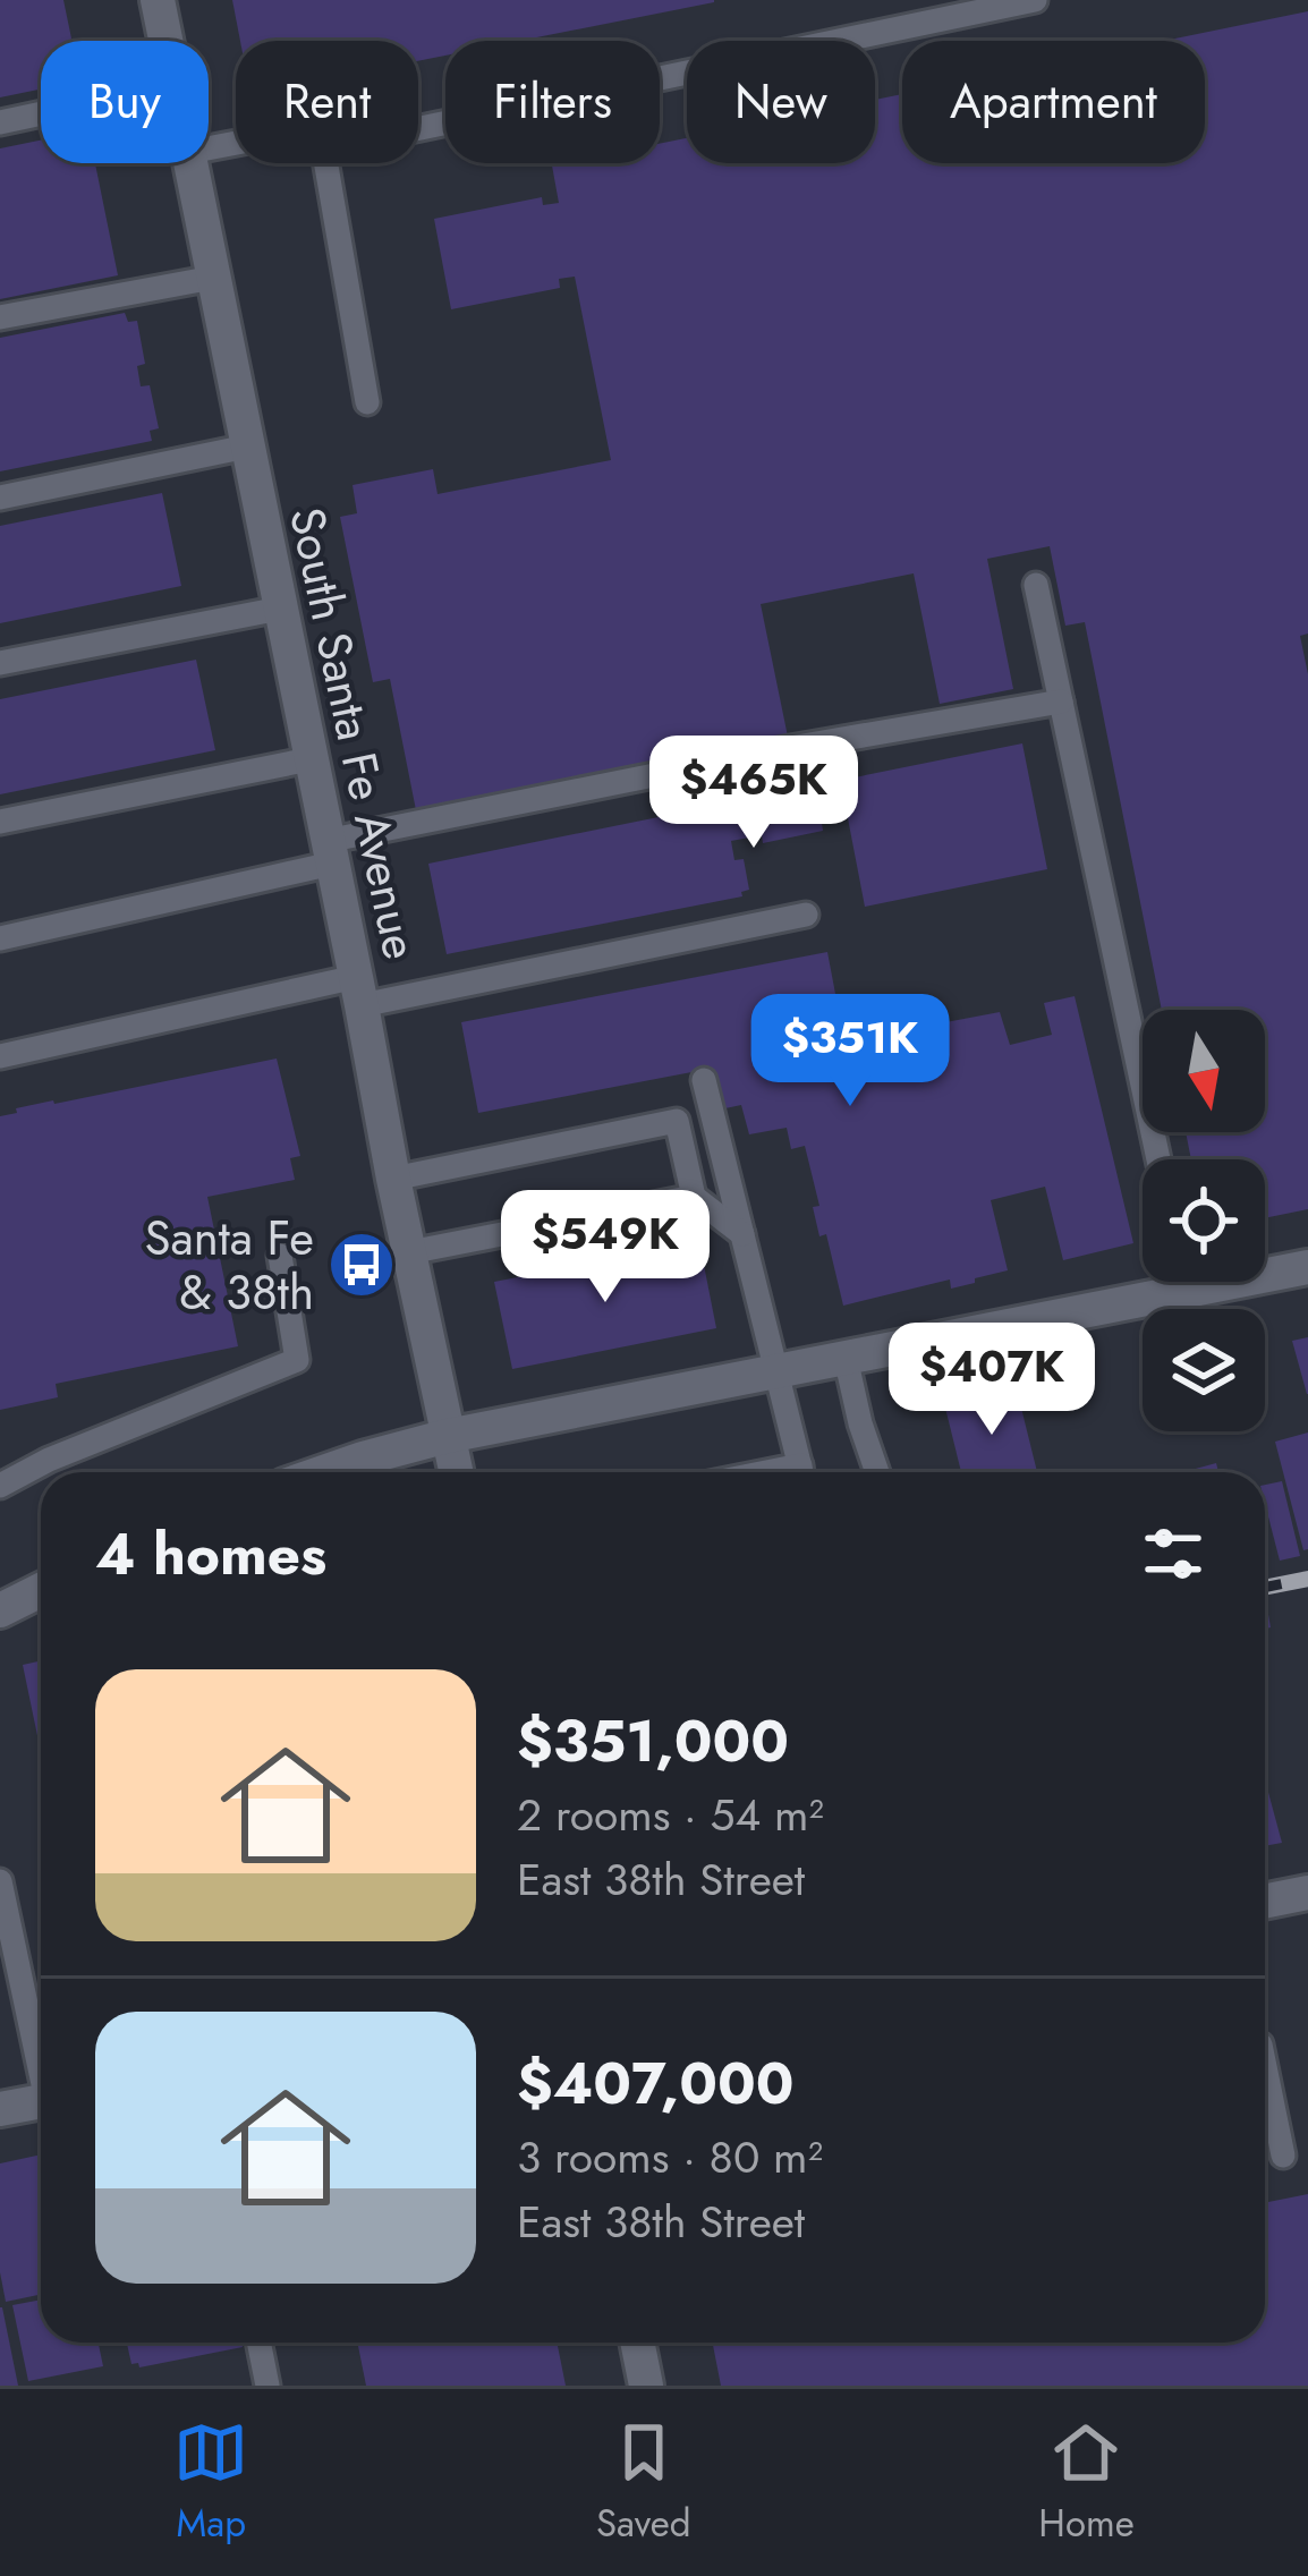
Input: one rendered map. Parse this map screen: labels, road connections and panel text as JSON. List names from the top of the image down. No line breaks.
{"streets":{"main road":["South Santa Fe Avenue"]},"places":{"bus stop":["Santa Fe & 38th"]},"north":"bottom","page":{"chip":["Buy","Rent","Filters","New","Apartment"],"price":["$465K","$351K","$549K","$407K"],"heading":"4 homes","list":[{"name":"$351,000","note":"2 rooms · 54 m² · East 38th Street"},{"name":"$407,000","note":"3 rooms · 80 m² · East 38th Street"}],"tabs":["Map","Saved","Home"]}}
